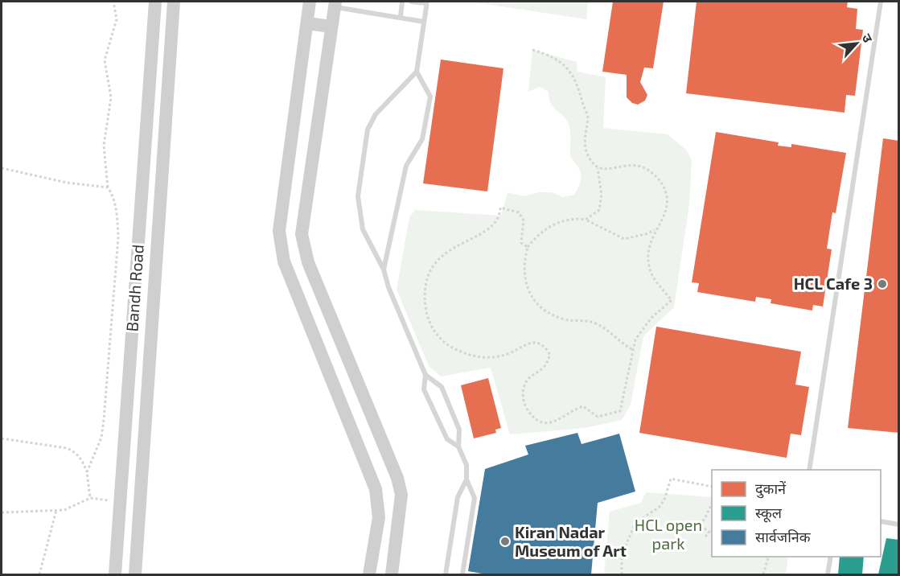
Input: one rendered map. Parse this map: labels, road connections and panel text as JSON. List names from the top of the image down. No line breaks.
{"streets":{"street":["Bandh Road"]},"parks":["HCL open park"],"places":["HCL Cafe 3","Kiran Nadar Museum of Art"],"legend":["दुकानें","स्कूल","सार्वजनिक"],"north":"top right"}
